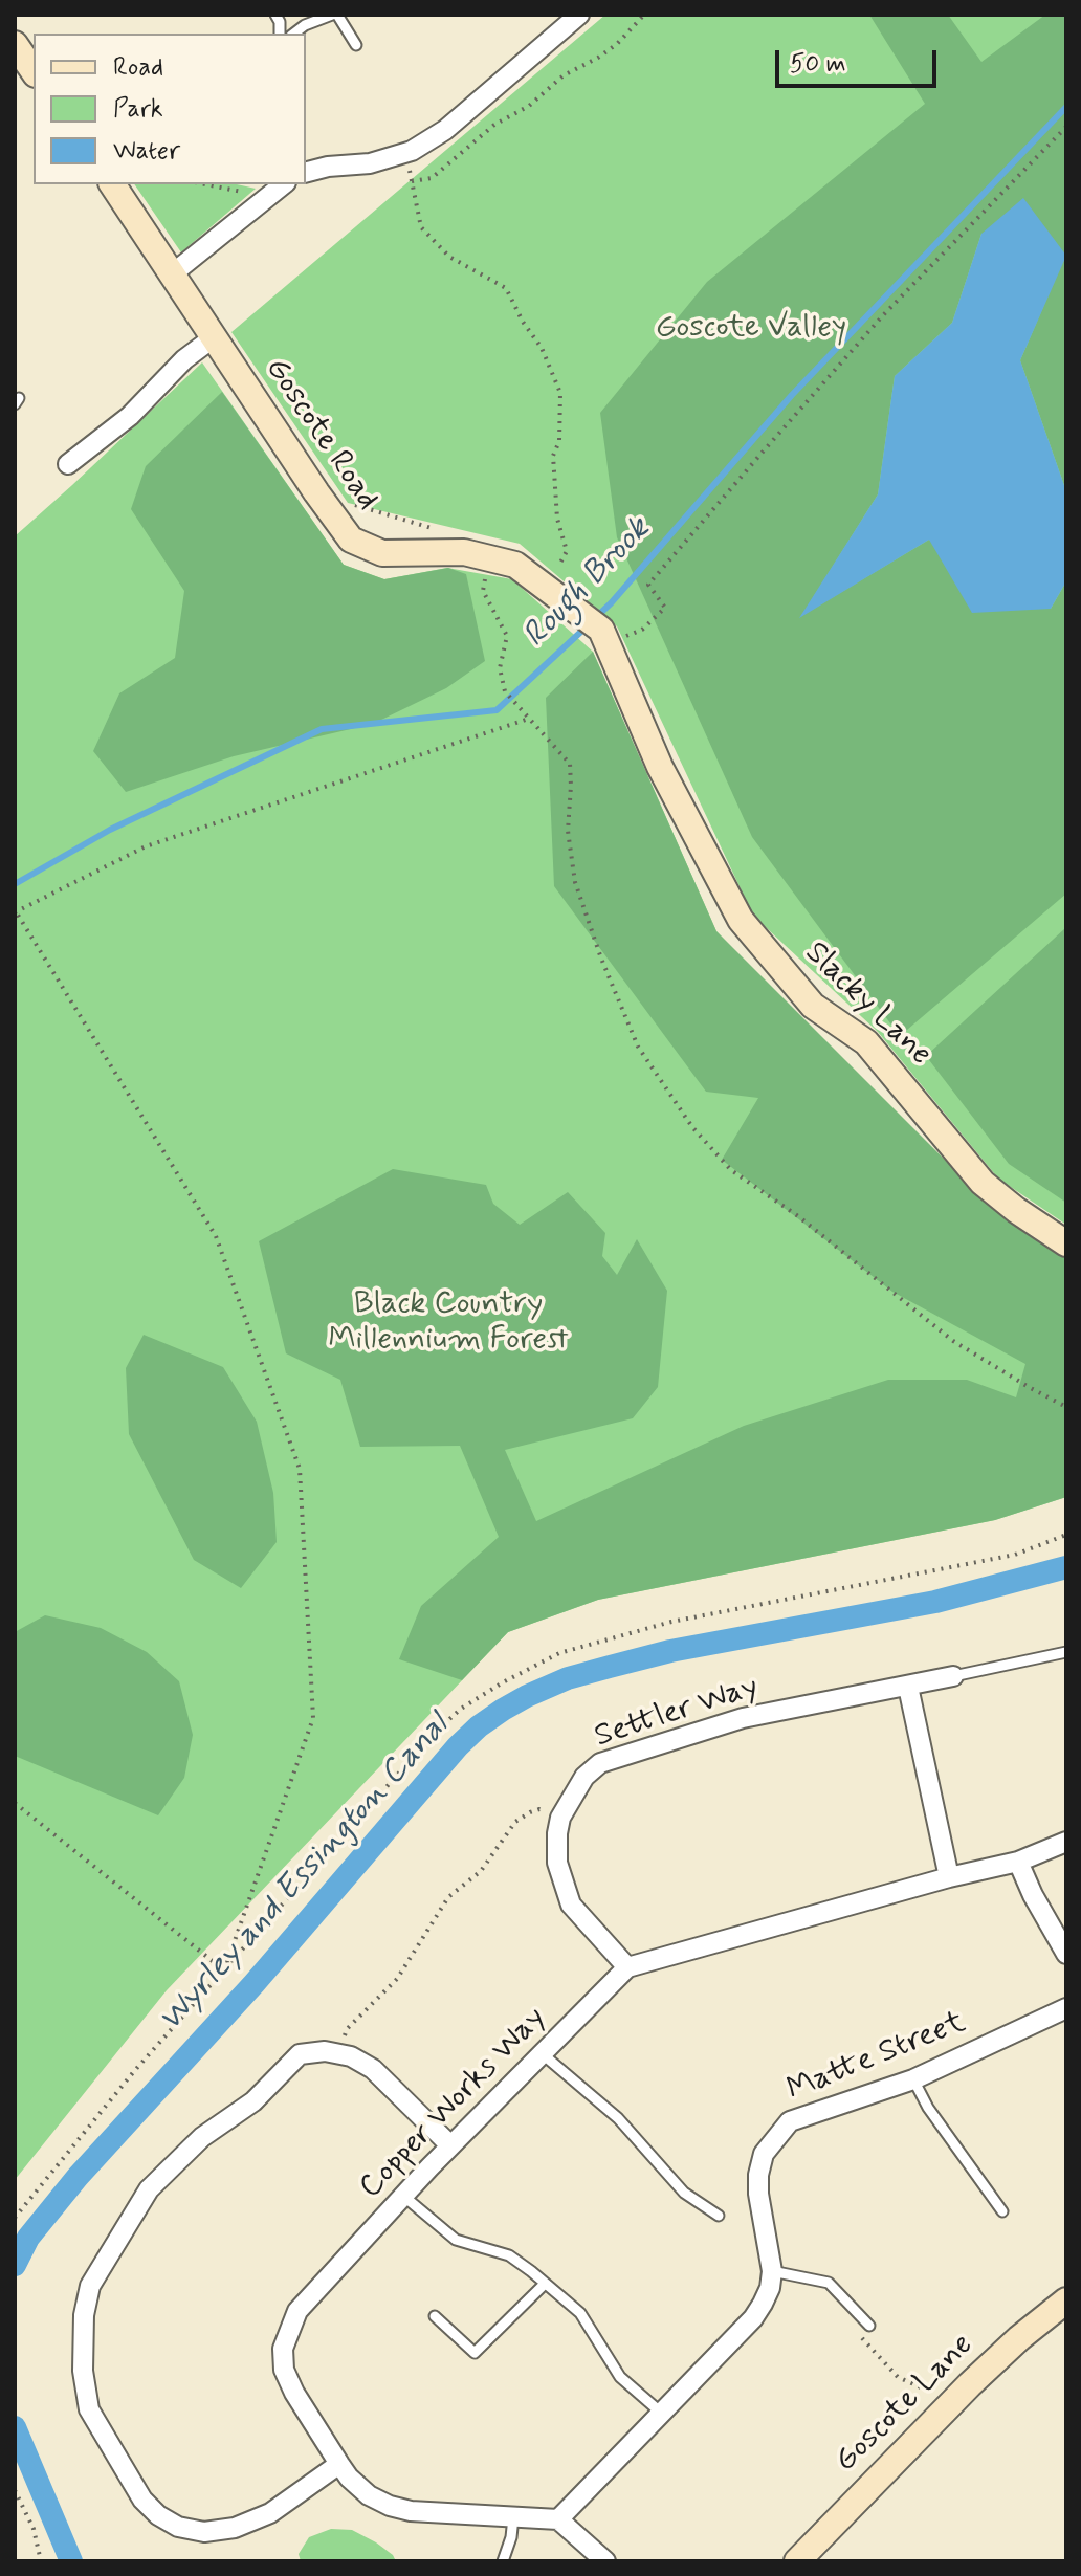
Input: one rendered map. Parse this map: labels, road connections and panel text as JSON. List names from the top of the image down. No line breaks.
{"streets":{"street":["Goscote Road","Slacky Lane","Settler Way","Matte Street","Copper Works Way","Goscote Lane"]},"crossings":[["Goscote Road","Slacky Lane"],["Settler Way","Copper Works Way"]],"water":["Rough Brook","Wyrley and Essington Canal"],"parks":["Goscote Valley","Black Country Millennium Forest"],"legend":["Road","Park","Water"],"scale_bar":"50 m"}
